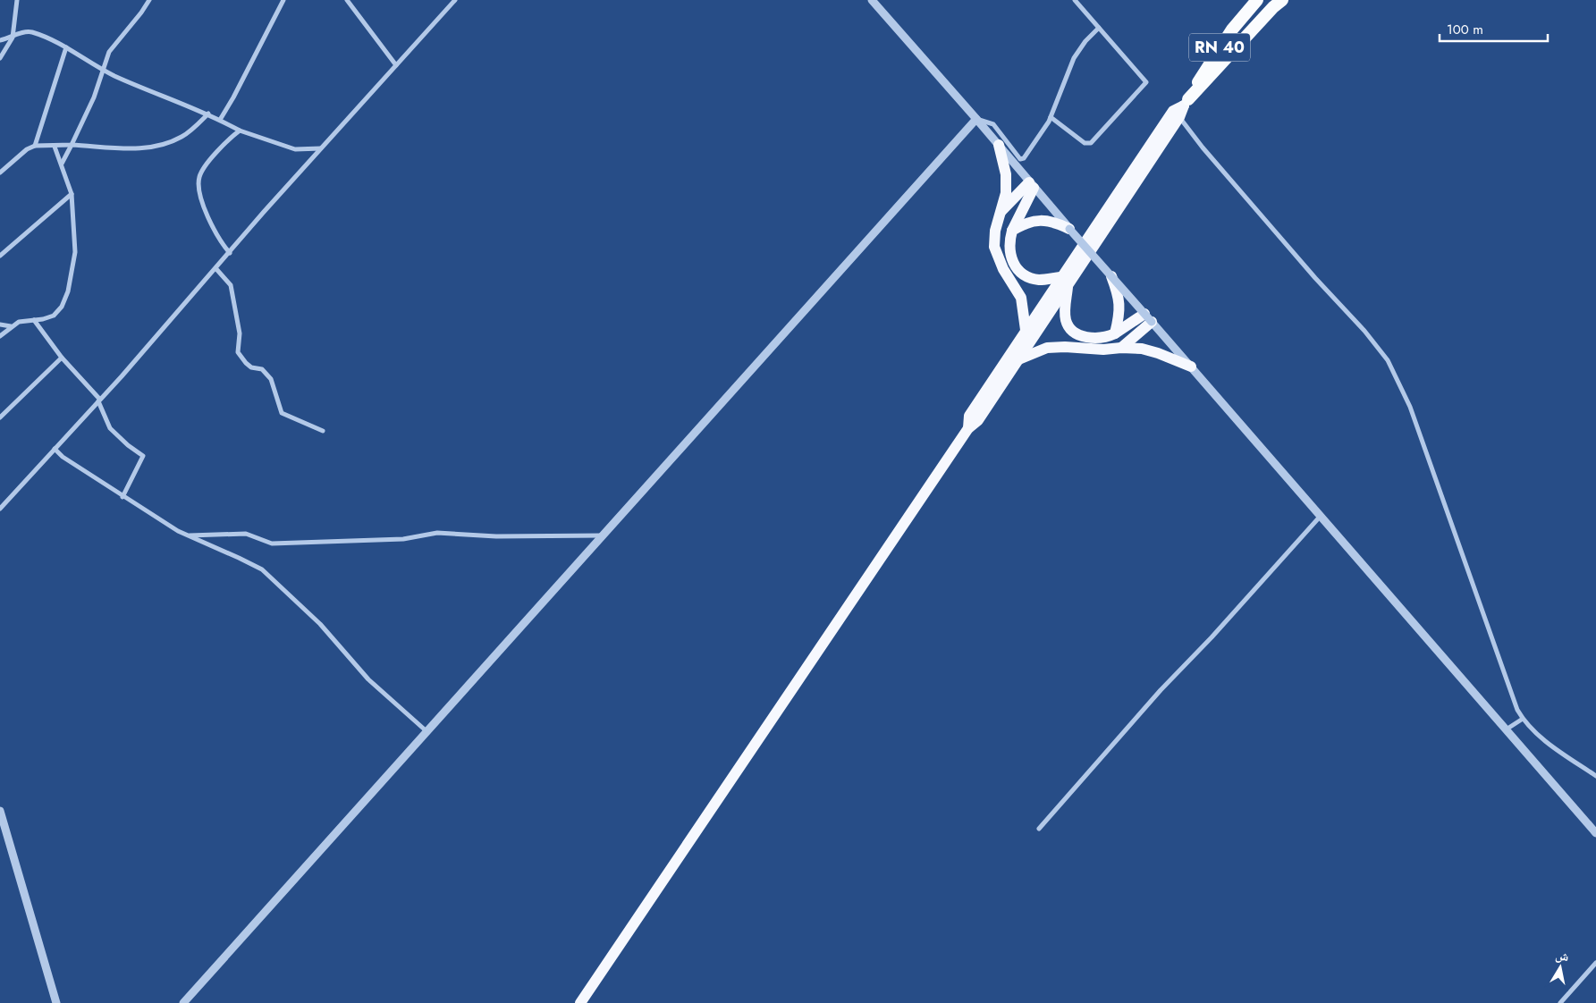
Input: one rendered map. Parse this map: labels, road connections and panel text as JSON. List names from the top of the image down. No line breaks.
{"streets":{"highway":["RN 40"]},"scale_bar":"100 m","north":"top"}
